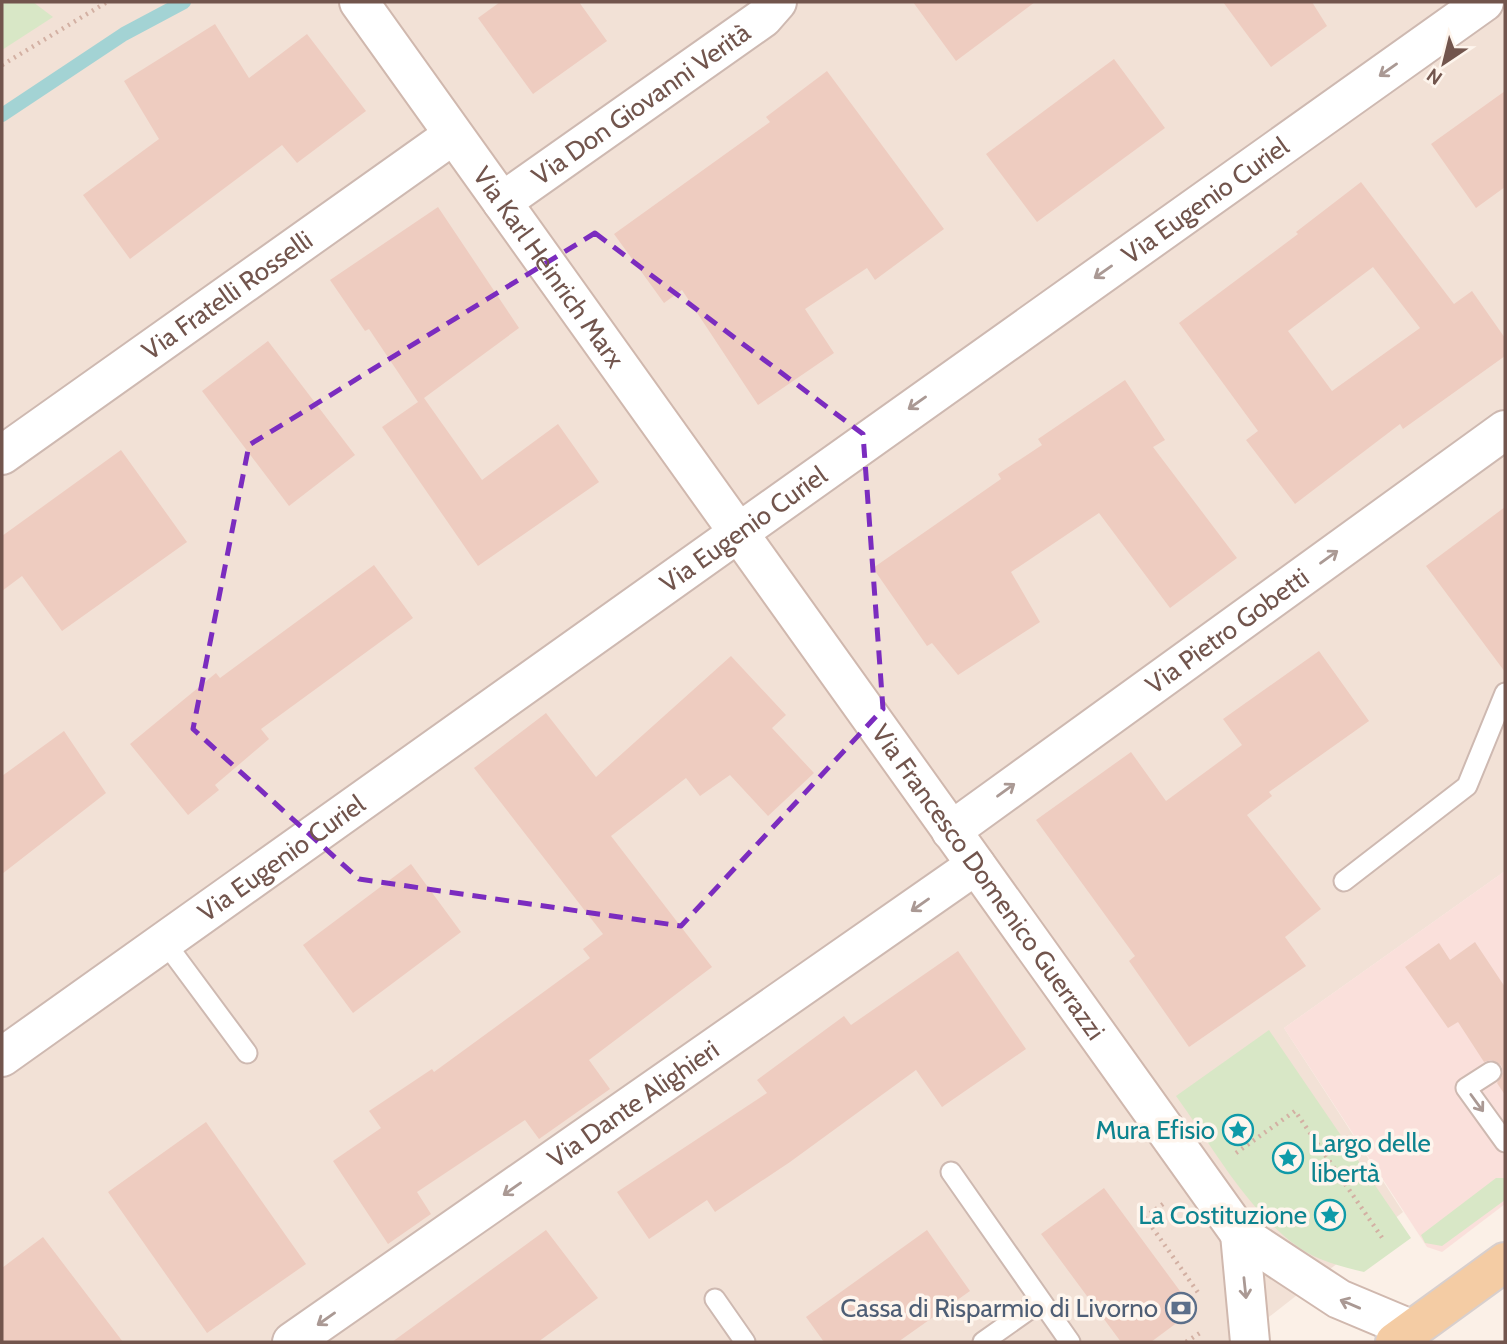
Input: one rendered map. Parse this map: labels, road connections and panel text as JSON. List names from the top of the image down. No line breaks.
{"streets":{"street":["Via Don Giovanni Verità","Via Eugenio Curiel","Via Karl Heinrich Marx","Via Fratelli Rosselli","Via Pietro Gobetti","Via Francesco Domenico Guerrazzi","Via Dante Alighieri"]},"crossings":[["Via Don Giovanni Verità","Via Karl Heinrich Marx"],["Via Eugenio Curiel","Via Karl Heinrich Marx"],["Via Eugenio Curiel","Via Francesco Domenico Guerrazzi"],["Via Karl Heinrich Marx","Via Fratelli Rosselli"],["Via Karl Heinrich Marx","Via Francesco Domenico Guerrazzi"],["Via Pietro Gobetti","Via Francesco Domenico Guerrazzi"],["Via Francesco Domenico Guerrazzi","Via Dante Alighieri"]],"one_way":["Via Eugenio Curiel","Via Pietro Gobetti","Via Dante Alighieri"],"places":{"place":["Mura Efisio","Largo delle libertà","La Costituzione"],"bank":["Cassa di Risparmio di Livorno"]},"north":"bottom left"}
